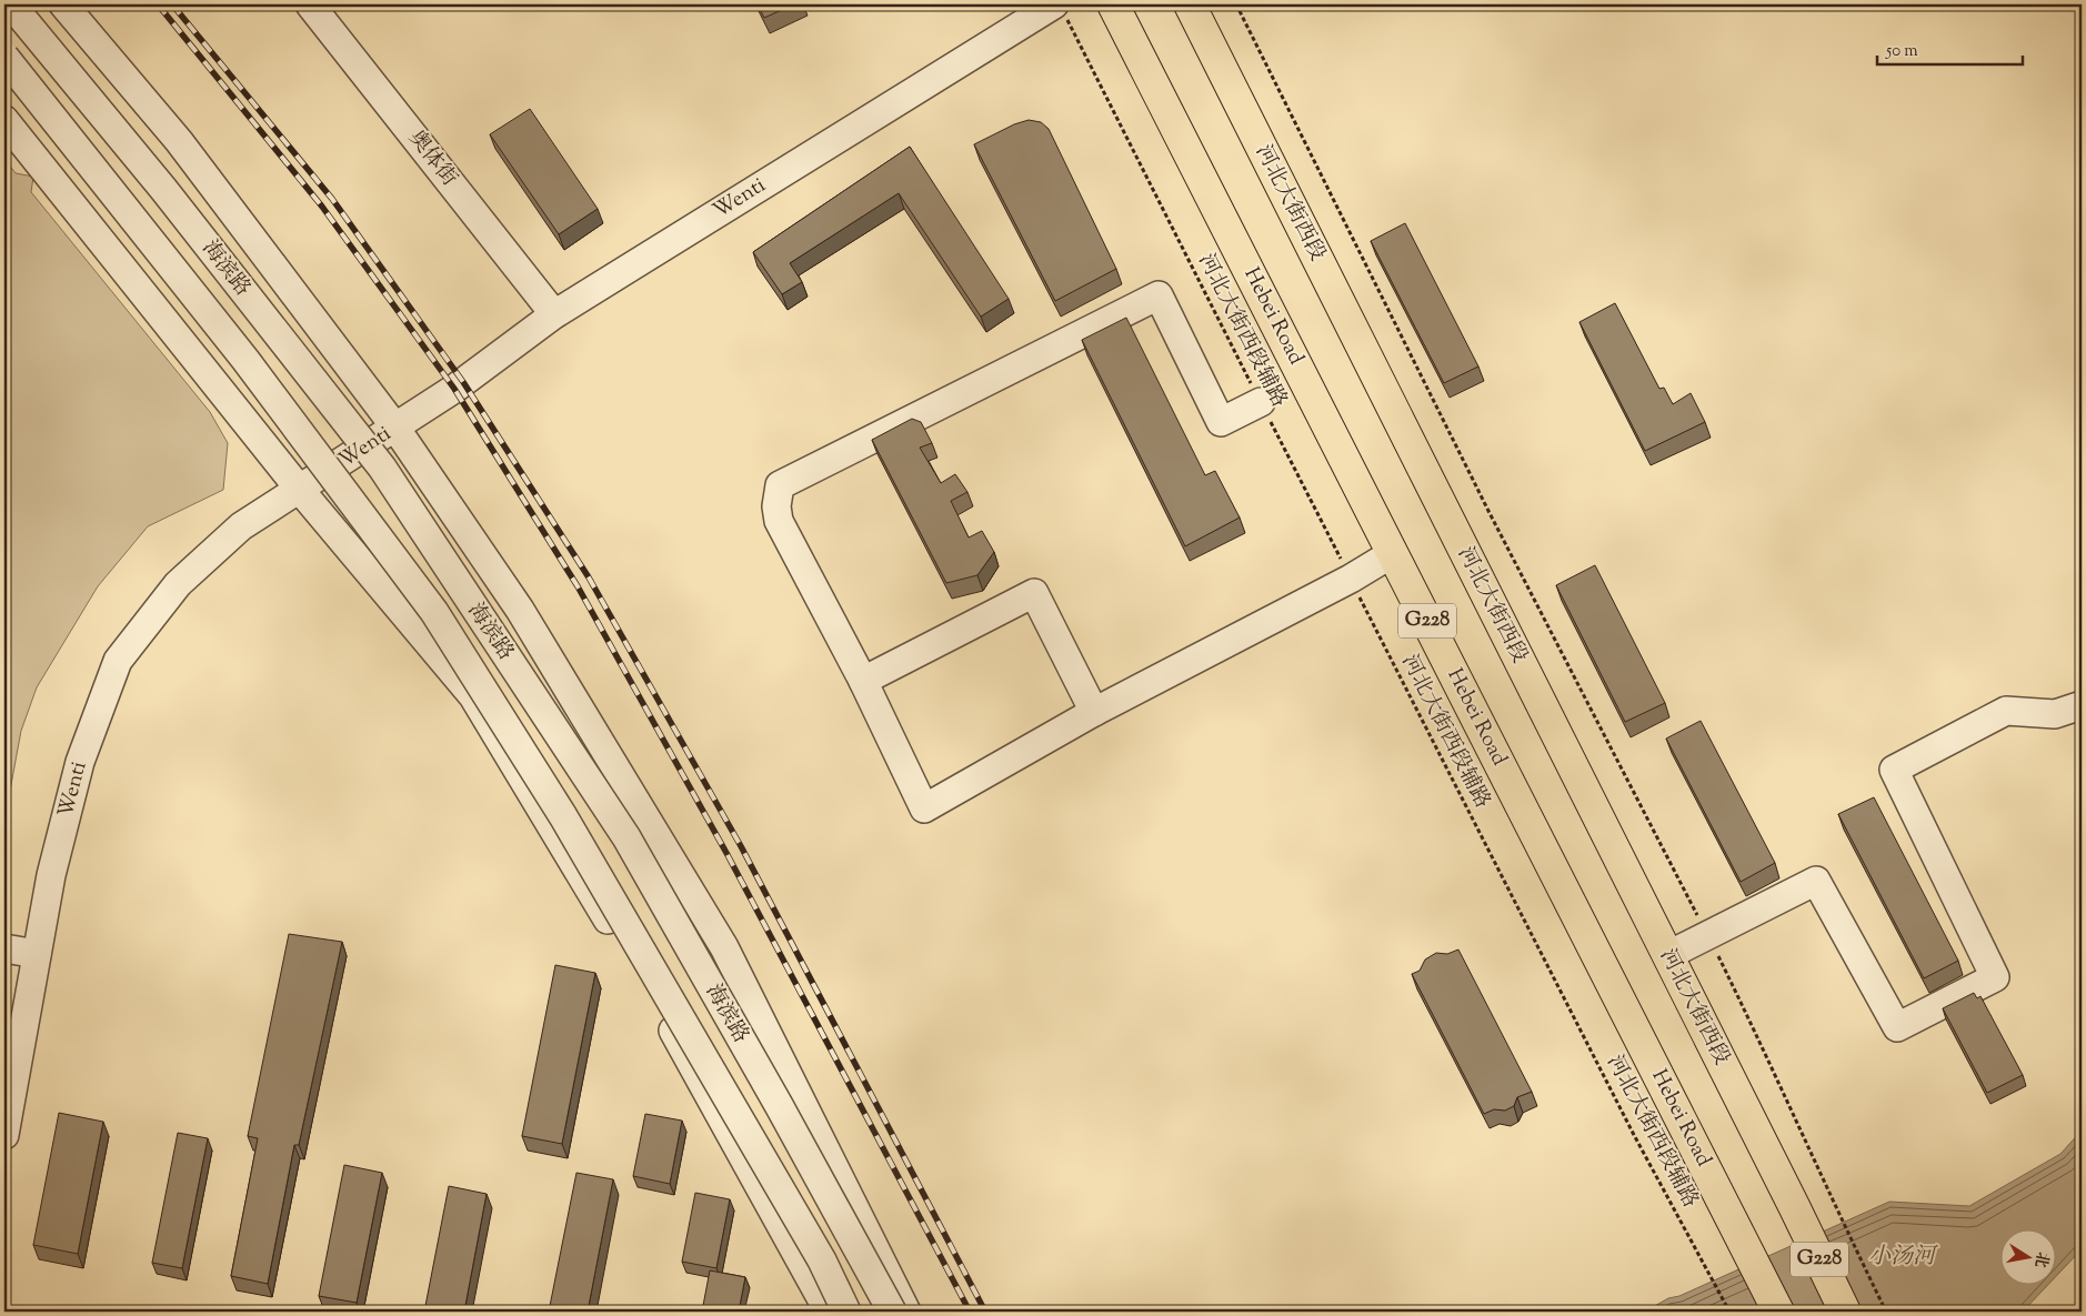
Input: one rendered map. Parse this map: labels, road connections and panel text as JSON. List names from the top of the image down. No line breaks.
{"streets":{"highway":["河北大街西段","Hebei Road","G228"],"street":["奥体街","Wenti","海滨路"],"path":["河北大街西段辅路"]},"crossings":[["奥体街","Wenti"],["Wenti","海滨路"],["Wenti","河北大街西段辅路"]],"water":["小汤河"],"scale_bar":"50 m","north":"right"}
